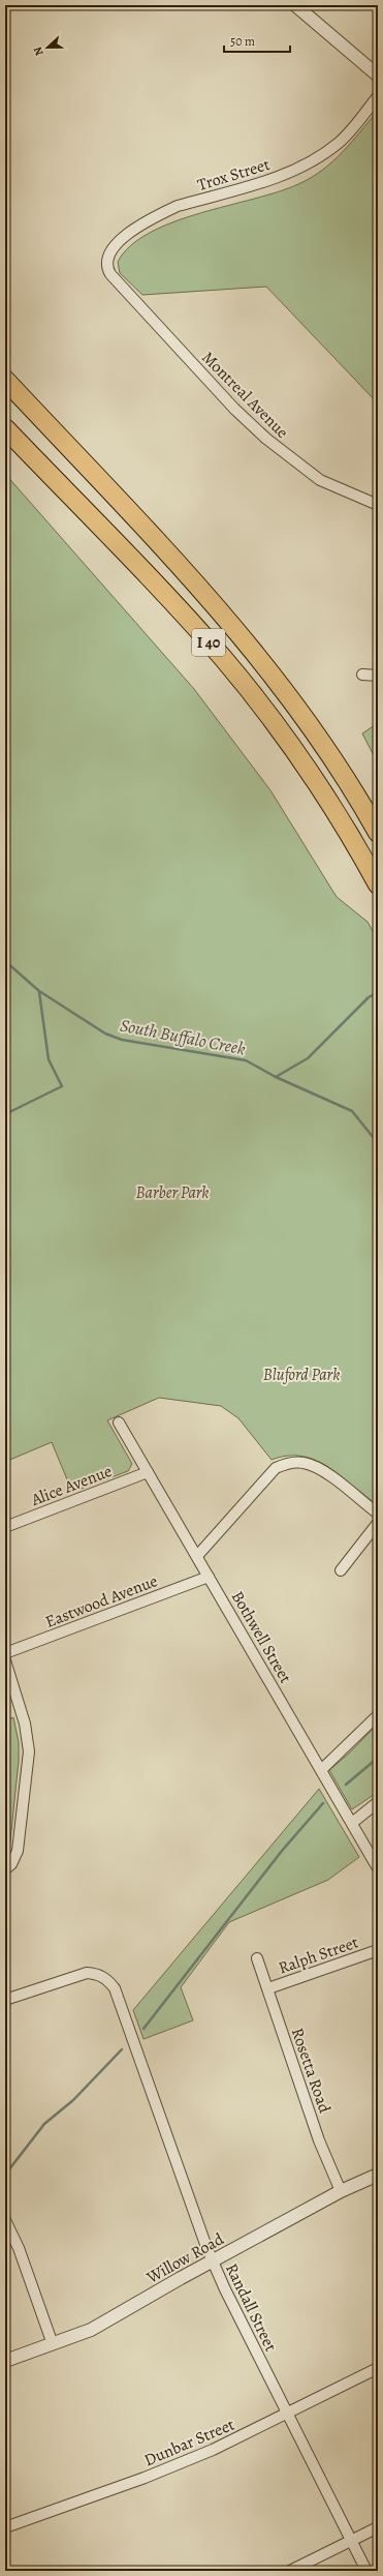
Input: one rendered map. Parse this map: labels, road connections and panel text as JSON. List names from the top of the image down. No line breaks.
{"streets":{"highway":["I 40"],"street":["Trox Street","Montreal Avenue","Alice Avenue","Eastwood Avenue","Bothwell Street","Ralph Street","Rosetta Road","Willow Road","Randall Street","Dunbar Street"]},"crossings":[["Trox Street","Montreal Avenue"],["Alice Avenue","Bothwell Street"],["Eastwood Avenue","Bothwell Street"],["Ralph Street","Rosetta Road"],["Rosetta Road","Willow Road"],["Willow Road","Randall Street"],["Randall Street","Dunbar Street"]],"water":["South Buffalo Creek"],"parks":["Barber Park","Bluford Park"],"scale_bar":"50 m","north":"left"}
